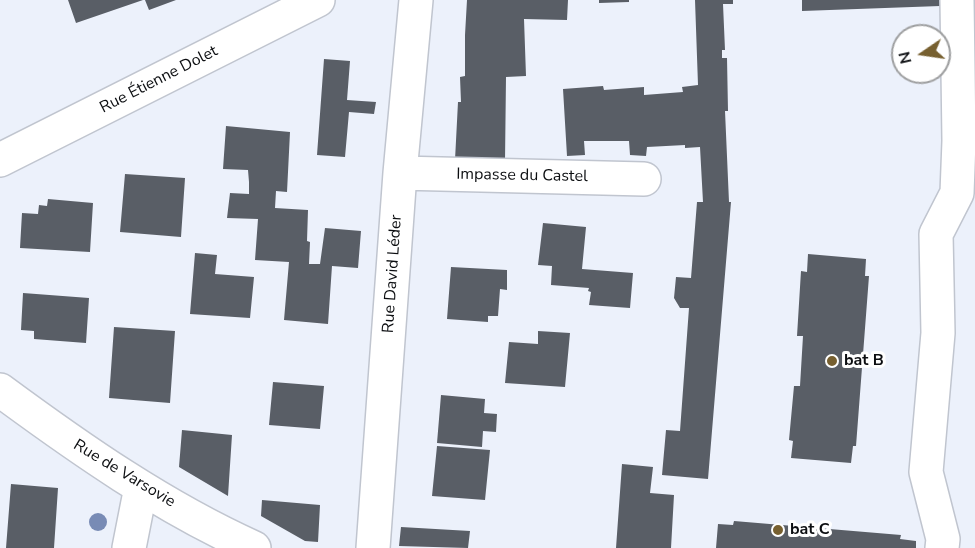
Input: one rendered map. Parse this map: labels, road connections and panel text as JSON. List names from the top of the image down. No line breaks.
{"streets":{"street":["Rue Étienne Dolet","Impasse du Castel","Rue David Léder","Rue de Varsovie"]},"crossings":[["Impasse du Castel","Rue David Léder"]],"places":["bat B","bat C"],"north":"left"}
